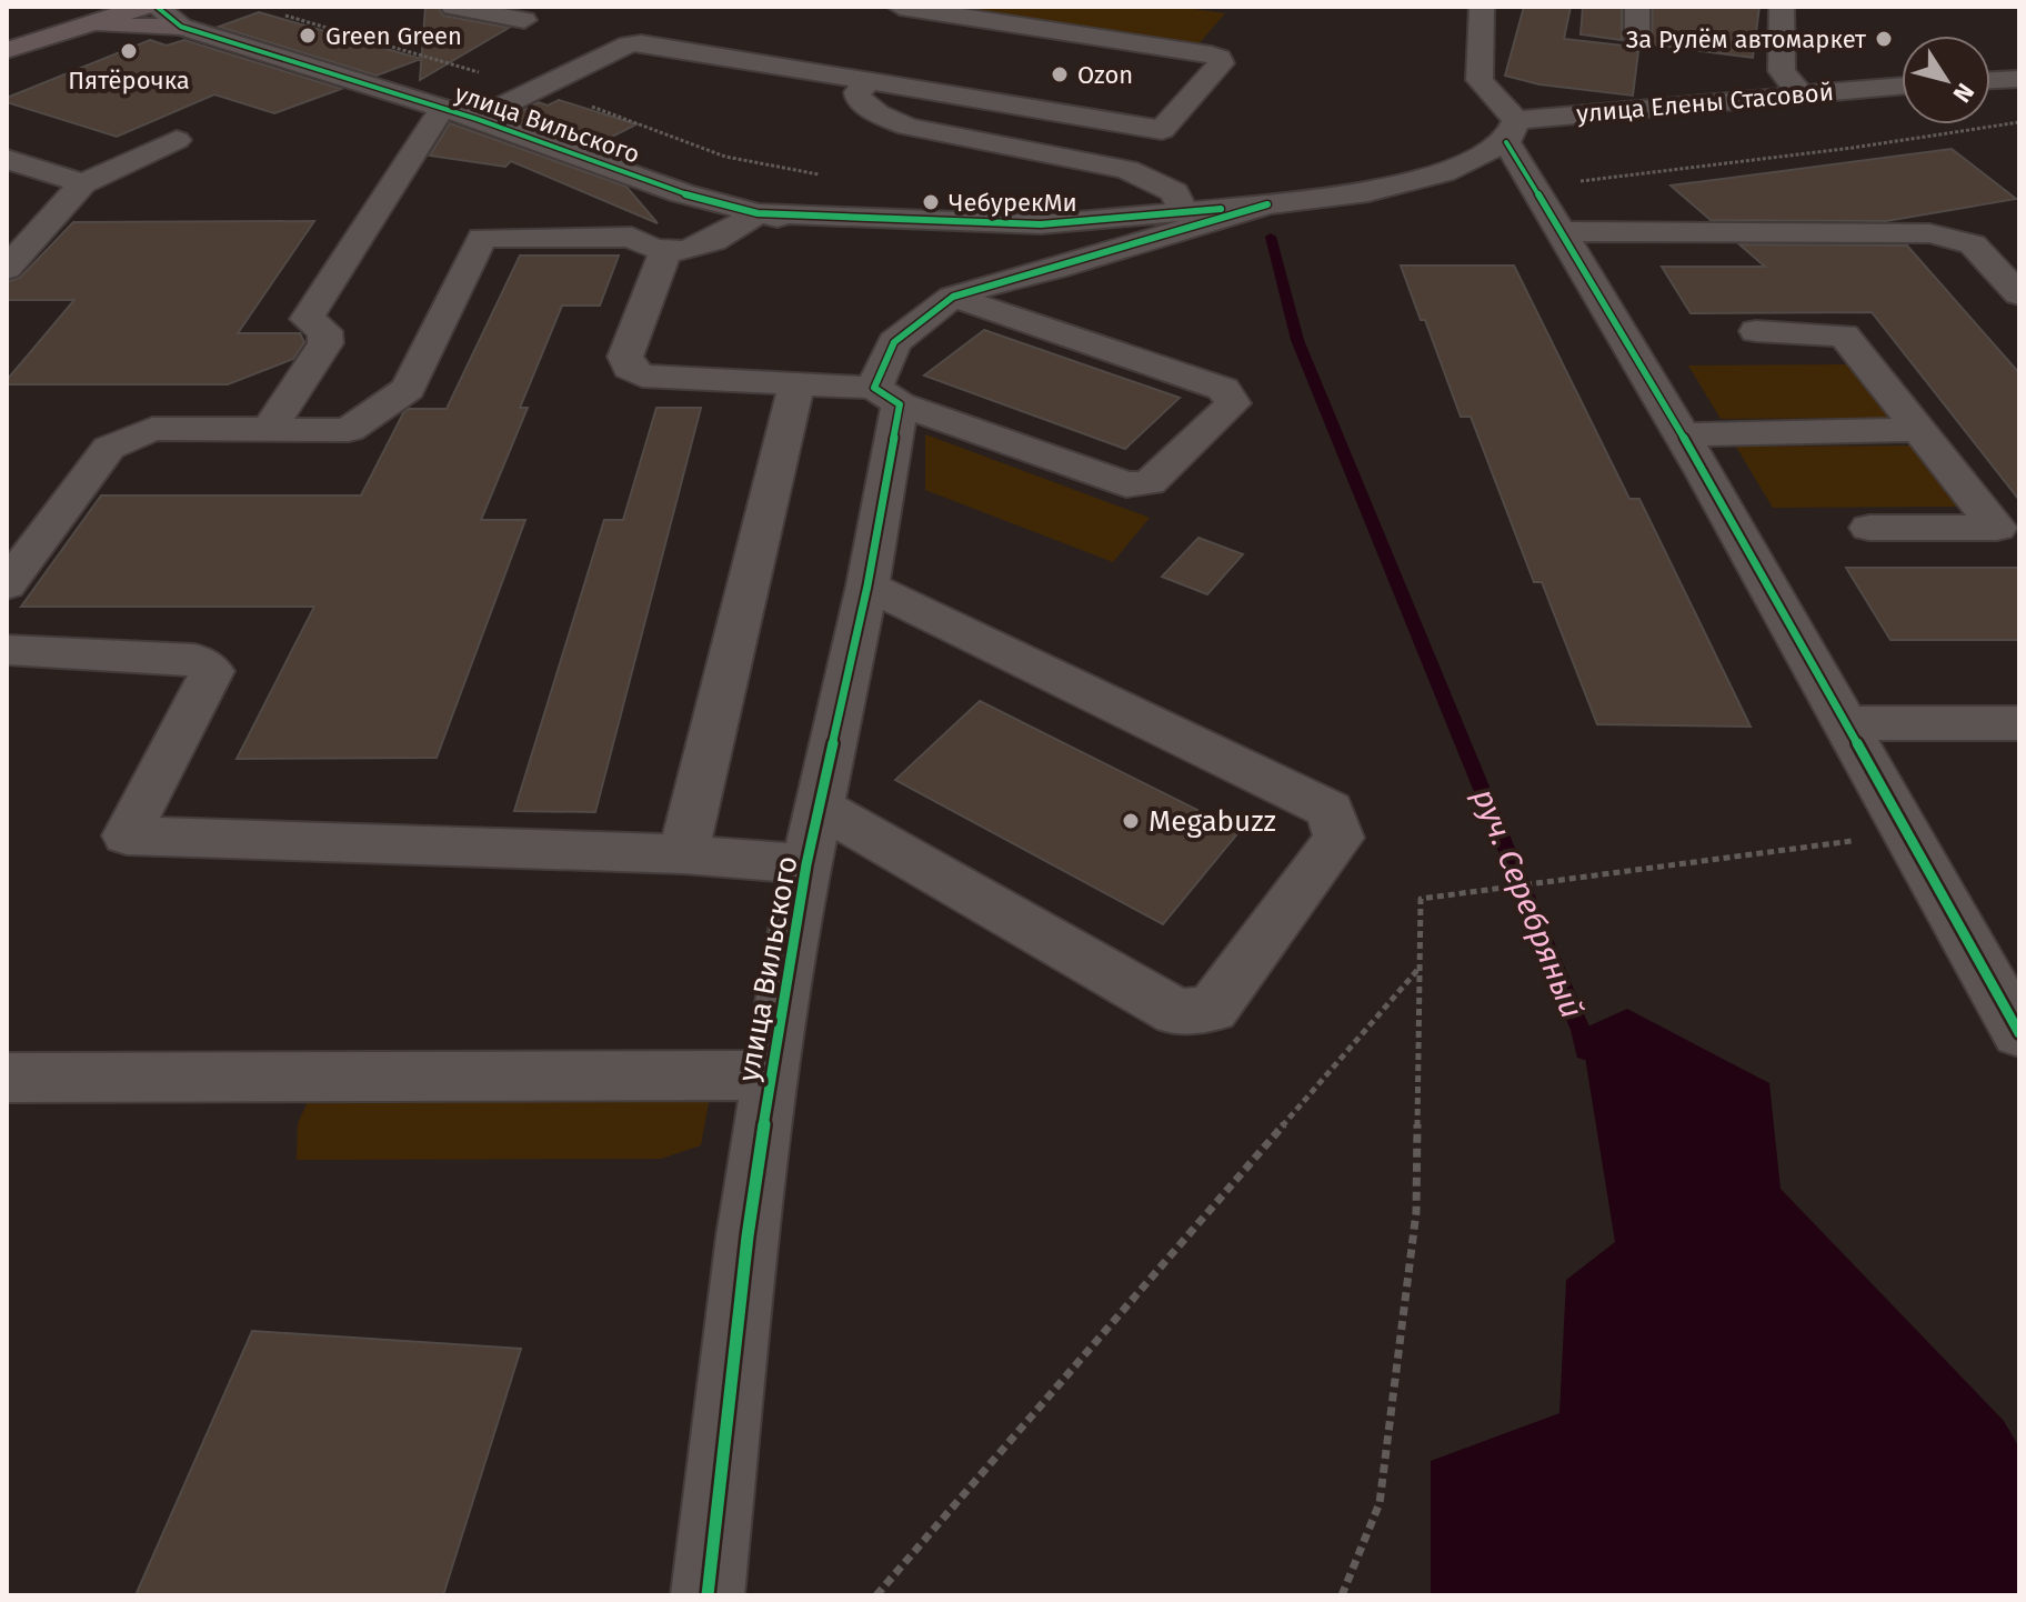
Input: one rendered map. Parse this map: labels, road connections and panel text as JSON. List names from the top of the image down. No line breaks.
{"streets":{"street":["улица Елены Стасовой","улица Вильского"]},"water":["руч. Серебряный"],"places":["Green Green","За Рулём автомаркет","Пятёрочка","Ozon","ЧебурекМи","Megabuzz"],"north":"bottom right"}
